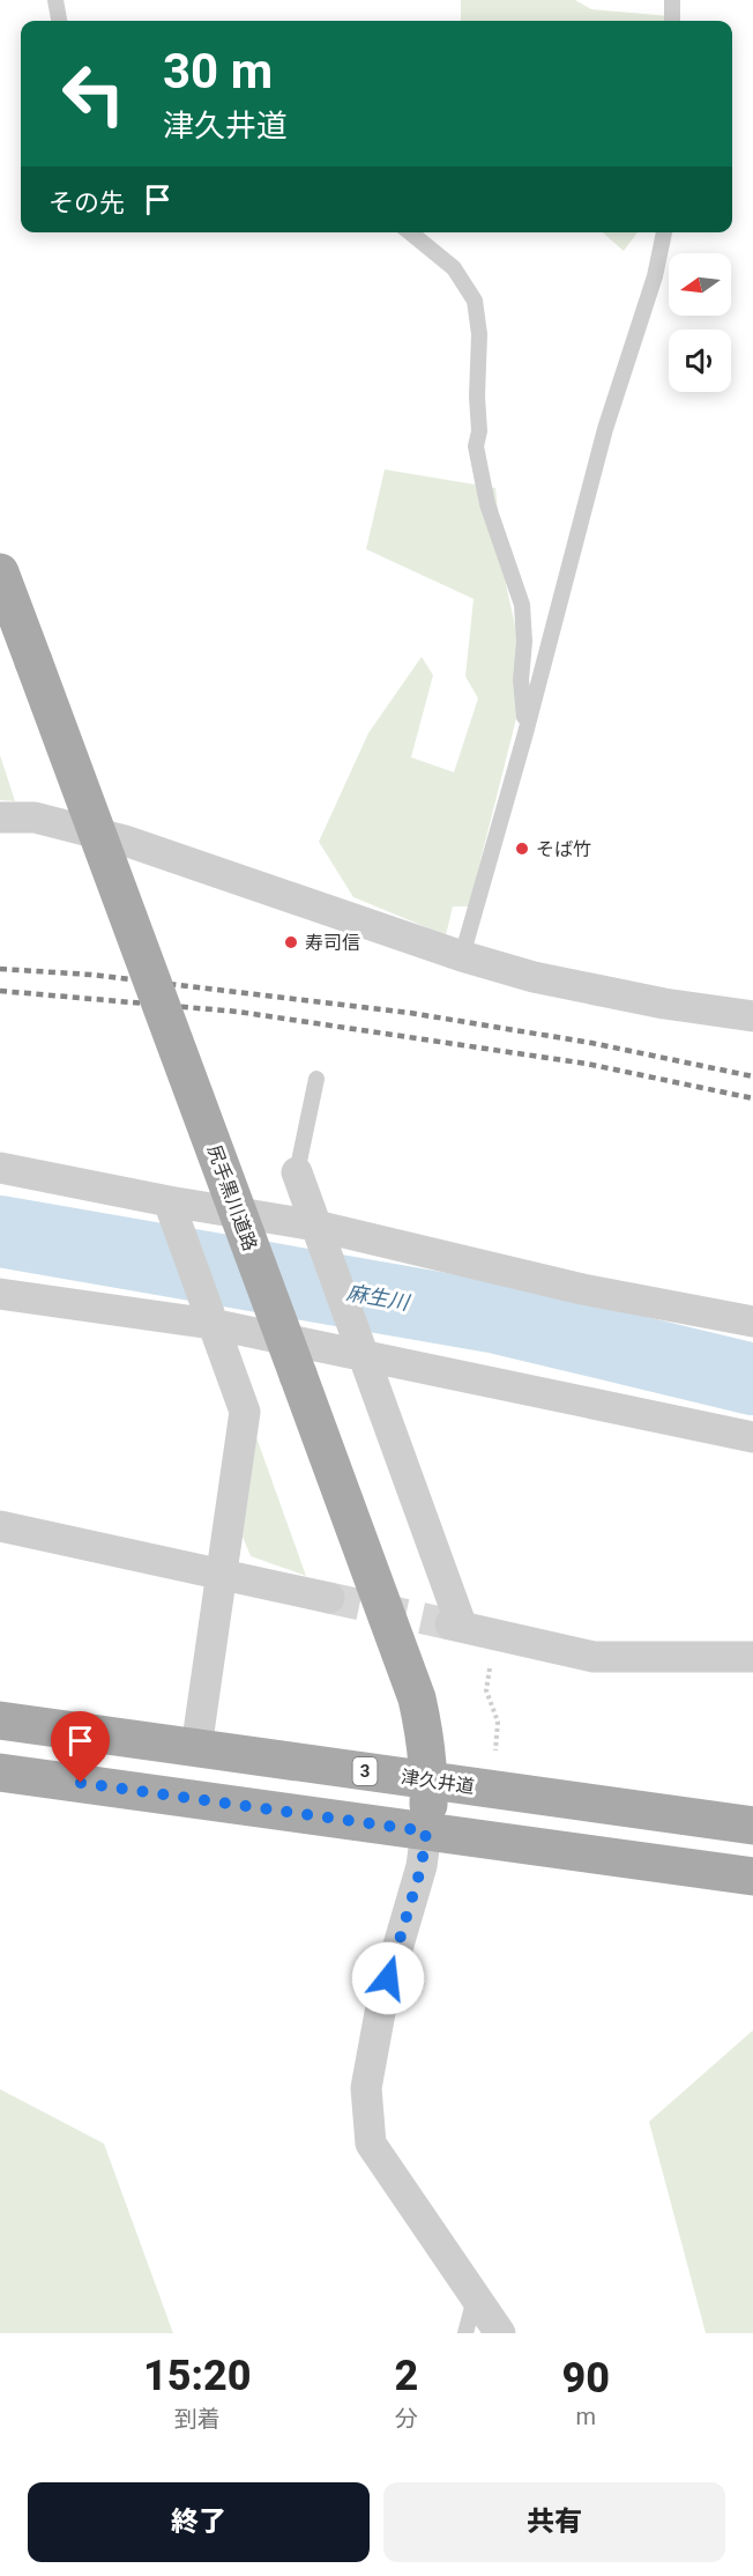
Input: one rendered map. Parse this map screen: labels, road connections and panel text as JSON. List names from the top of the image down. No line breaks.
{"streets":{"main road":["尻手黒川道路","3","津久井道"]},"crossings":[["尻手黒川道路","津久井道"]],"water":["麻生川"],"places":["そば竹","寿司信"],"north":"left","page":{"turn":["30 m","津久井道"],"then":"その先","eta":["15:20","到着","2","分","90","m"],"buttons":["終了","共有"]}}
